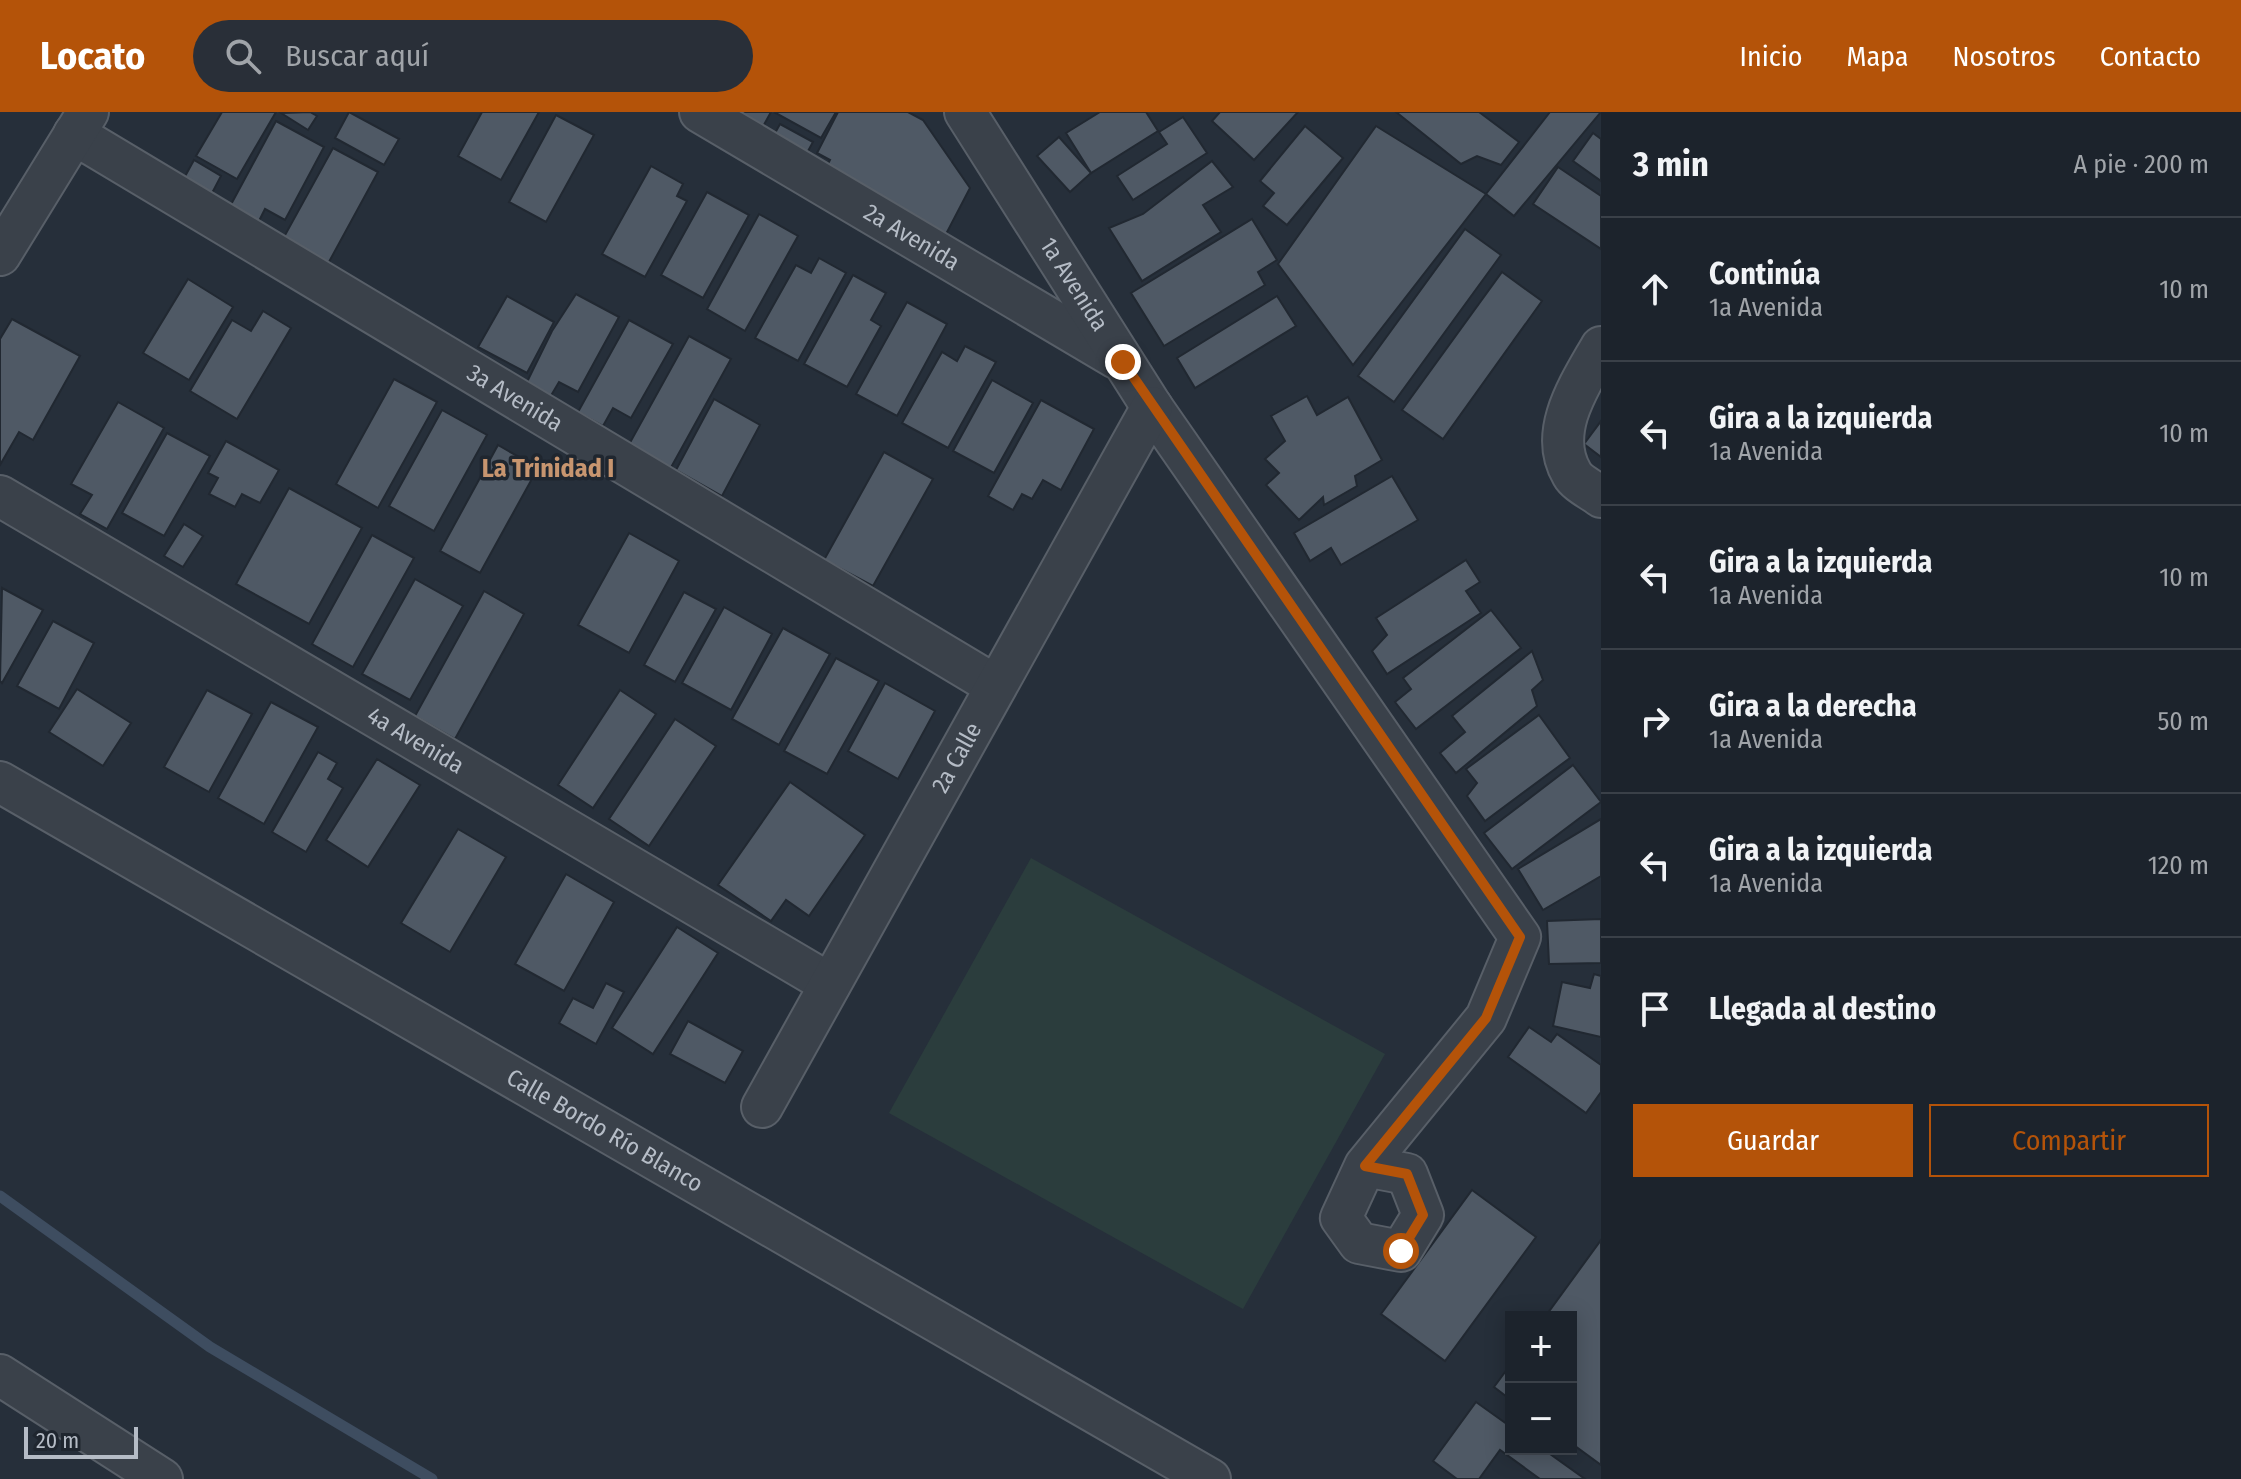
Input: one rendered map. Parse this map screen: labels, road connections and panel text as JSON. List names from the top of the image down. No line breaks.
{"streets":{"street":["2a Avenida","1a Avenida","3a Avenida","4a Avenida","2a Calle","Calle Bordo Río Blanco"]},"crossings":[["2a Avenida","1a Avenida"],["1a Avenida","2a Calle"],["3a Avenida","2a Calle"],["4a Avenida","2a Calle"]],"districts":["La Trinidad I"],"scale_bar":"20 m","page":{"header":"Locato","search":"Buscar aquí","nav":["Inicio","Mapa","Nosotros","Contacto"],"heading":["3 min","A pie · 200 m"],"list":[["Continúa","1a Avenida","10 m"],["Gira a la izquierda","1a Avenida","10 m"],["Gira a la izquierda","1a Avenida","10 m"],["Gira a la derecha","1a Avenida","50 m"],["Gira a la izquierda","1a Avenida","120 m"],"Llegada al destino"],"buttons":["Guardar","Compartir"],"map_buttons":["+","−"],"scale":"20 m"}}
